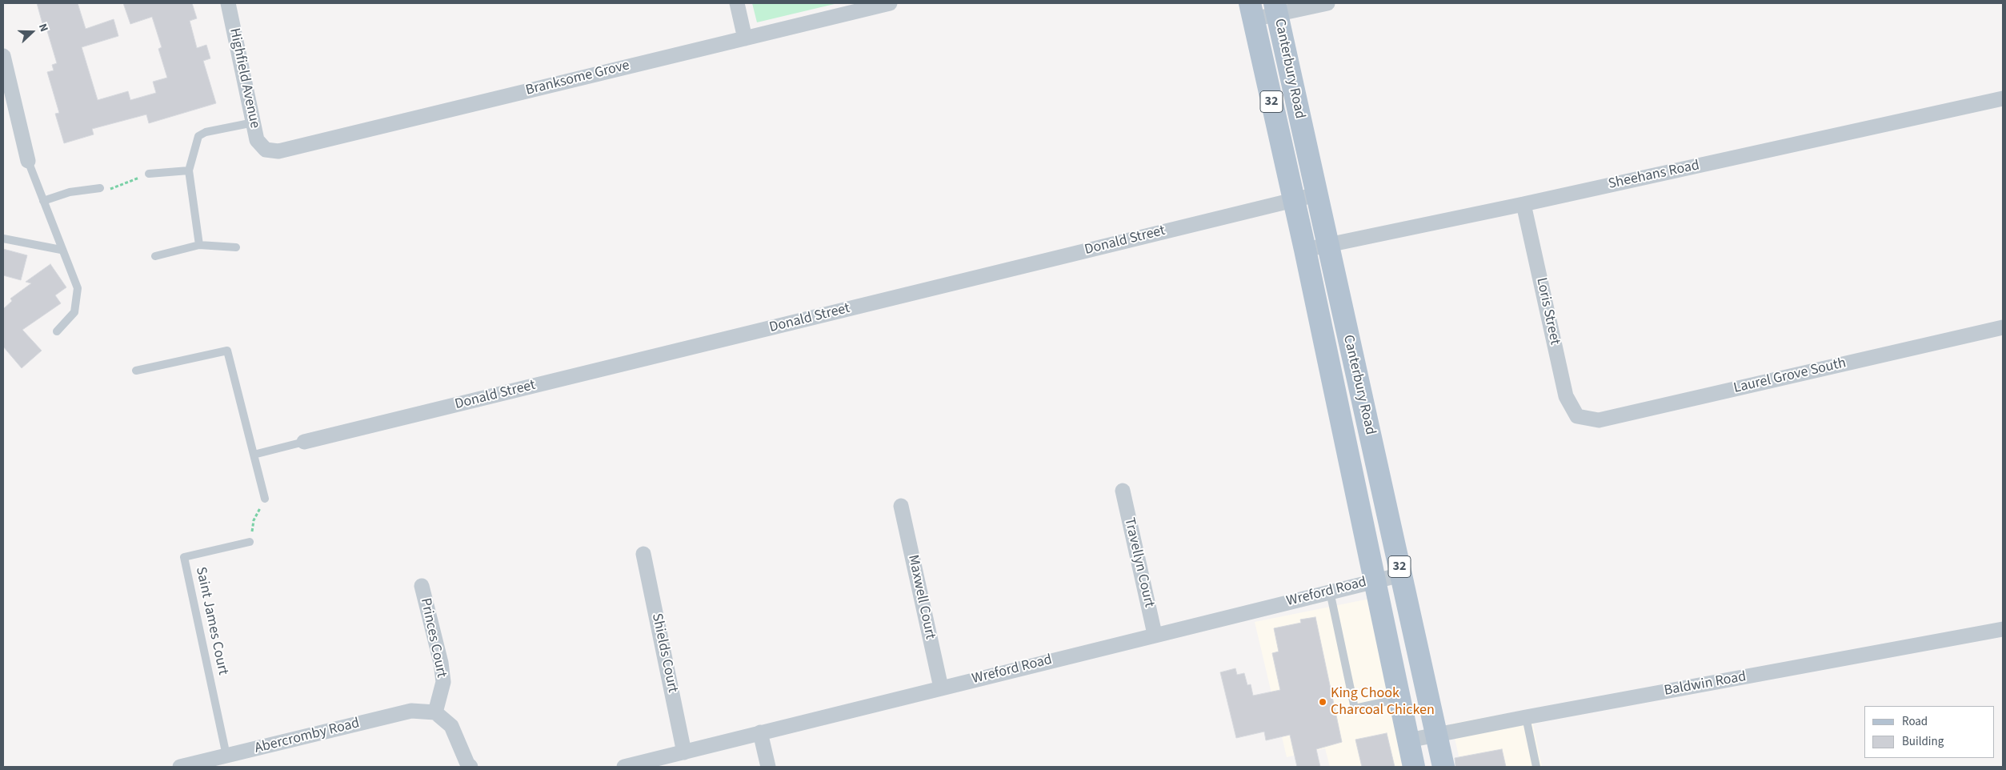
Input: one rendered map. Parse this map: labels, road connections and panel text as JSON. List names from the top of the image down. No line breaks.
{"streets":{"main road":["Canterbury Road","32"],"street":["Highfield Avenue","Branksome Grove","Sheehans Road","Donald Street","Loris Street","Laurel Grove South","Travellyn Court","Wreford Road","Maxwell Court","Princes Court","Shields Court","Baldwin Road","Abercromby Road"],"lane":["Saint James Court"]},"crossings":[["Canterbury Road","Sheehans Road"],["Canterbury Road","Donald Street"],["Canterbury Road","Wreford Road"],["Canterbury Road","Baldwin Road"],["Highfield Avenue","Branksome Grove"],["Sheehans Road","Loris Street"],["Loris Street","Laurel Grove South"],["Travellyn Court","Wreford Road"],["Wreford Road","Maxwell Court"],["Wreford Road","Shields Court"],["Saint James Court","Abercromby Road"],["Princes Court","Abercromby Road"]],"places":["King Chook Charcoal Chicken"],"legend":["Road","Building"],"north":"right"}
